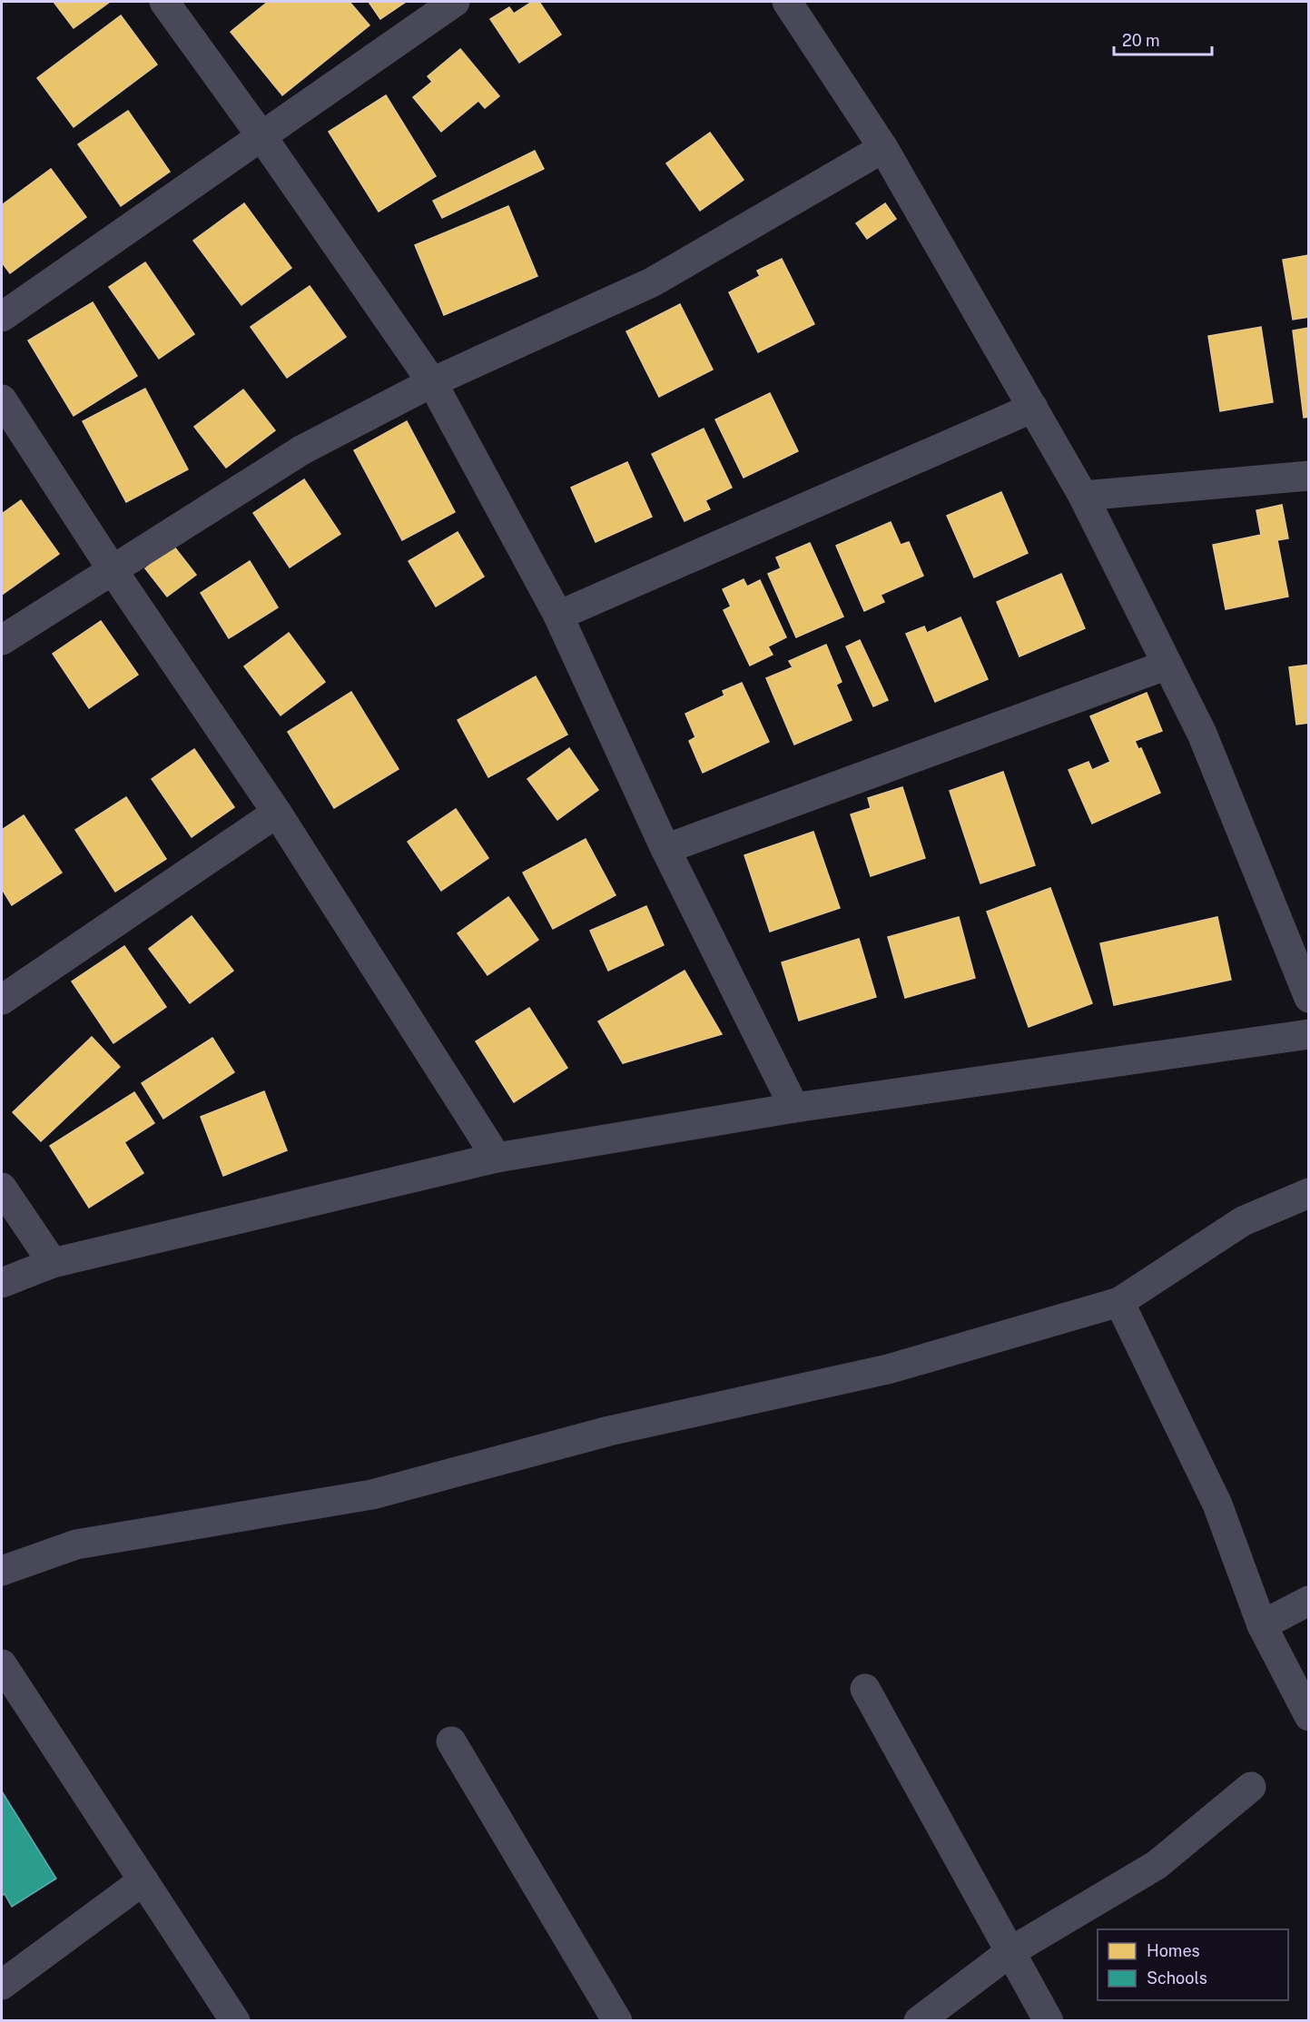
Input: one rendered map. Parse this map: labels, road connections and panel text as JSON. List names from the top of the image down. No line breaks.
{"legend":["Homes","Schools"],"scale_bar":"20 m"}
